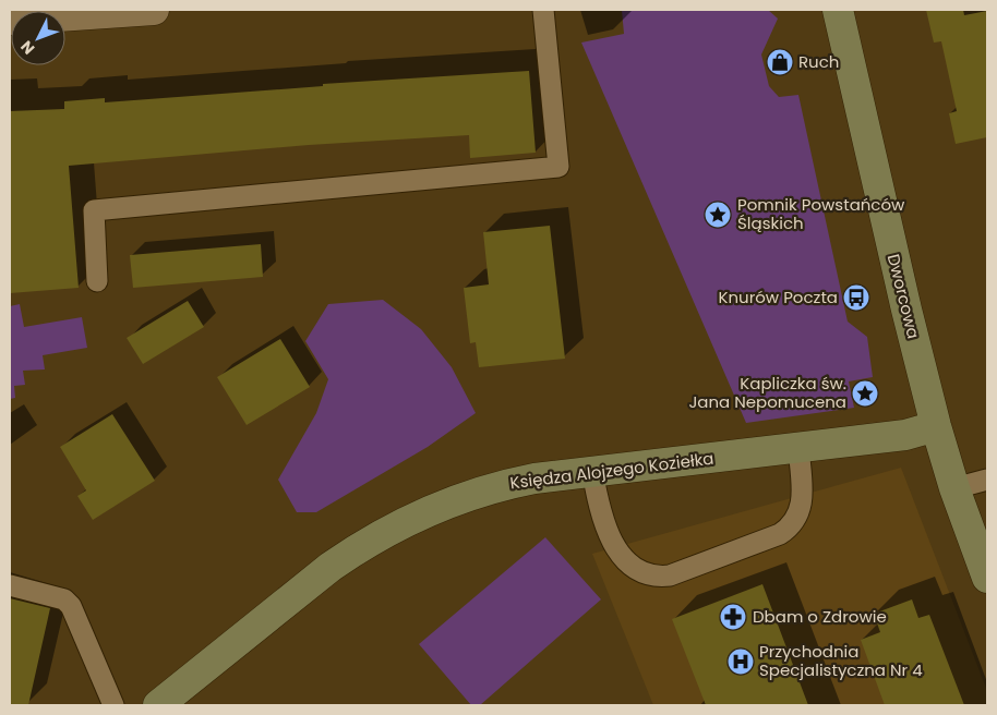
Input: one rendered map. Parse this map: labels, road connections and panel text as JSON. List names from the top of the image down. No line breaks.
{"streets":{"street":["Dworcowa","Księdza Alojzego Koziełka"]},"crossings":[["Dworcowa","Księdza Alojzego Koziełka"]],"places":{"shop":["Ruch"],"place":["Pomnik Powstańców Śląskich","Kapliczka św. Jana Nepomucena"],"bus stop":["Knurów Poczta"],"pharmacy":["Dbam o Zdrowie"],"hospital":["Przychodnia Specjalistyczna Nr 4"]},"north":"bottom left"}
